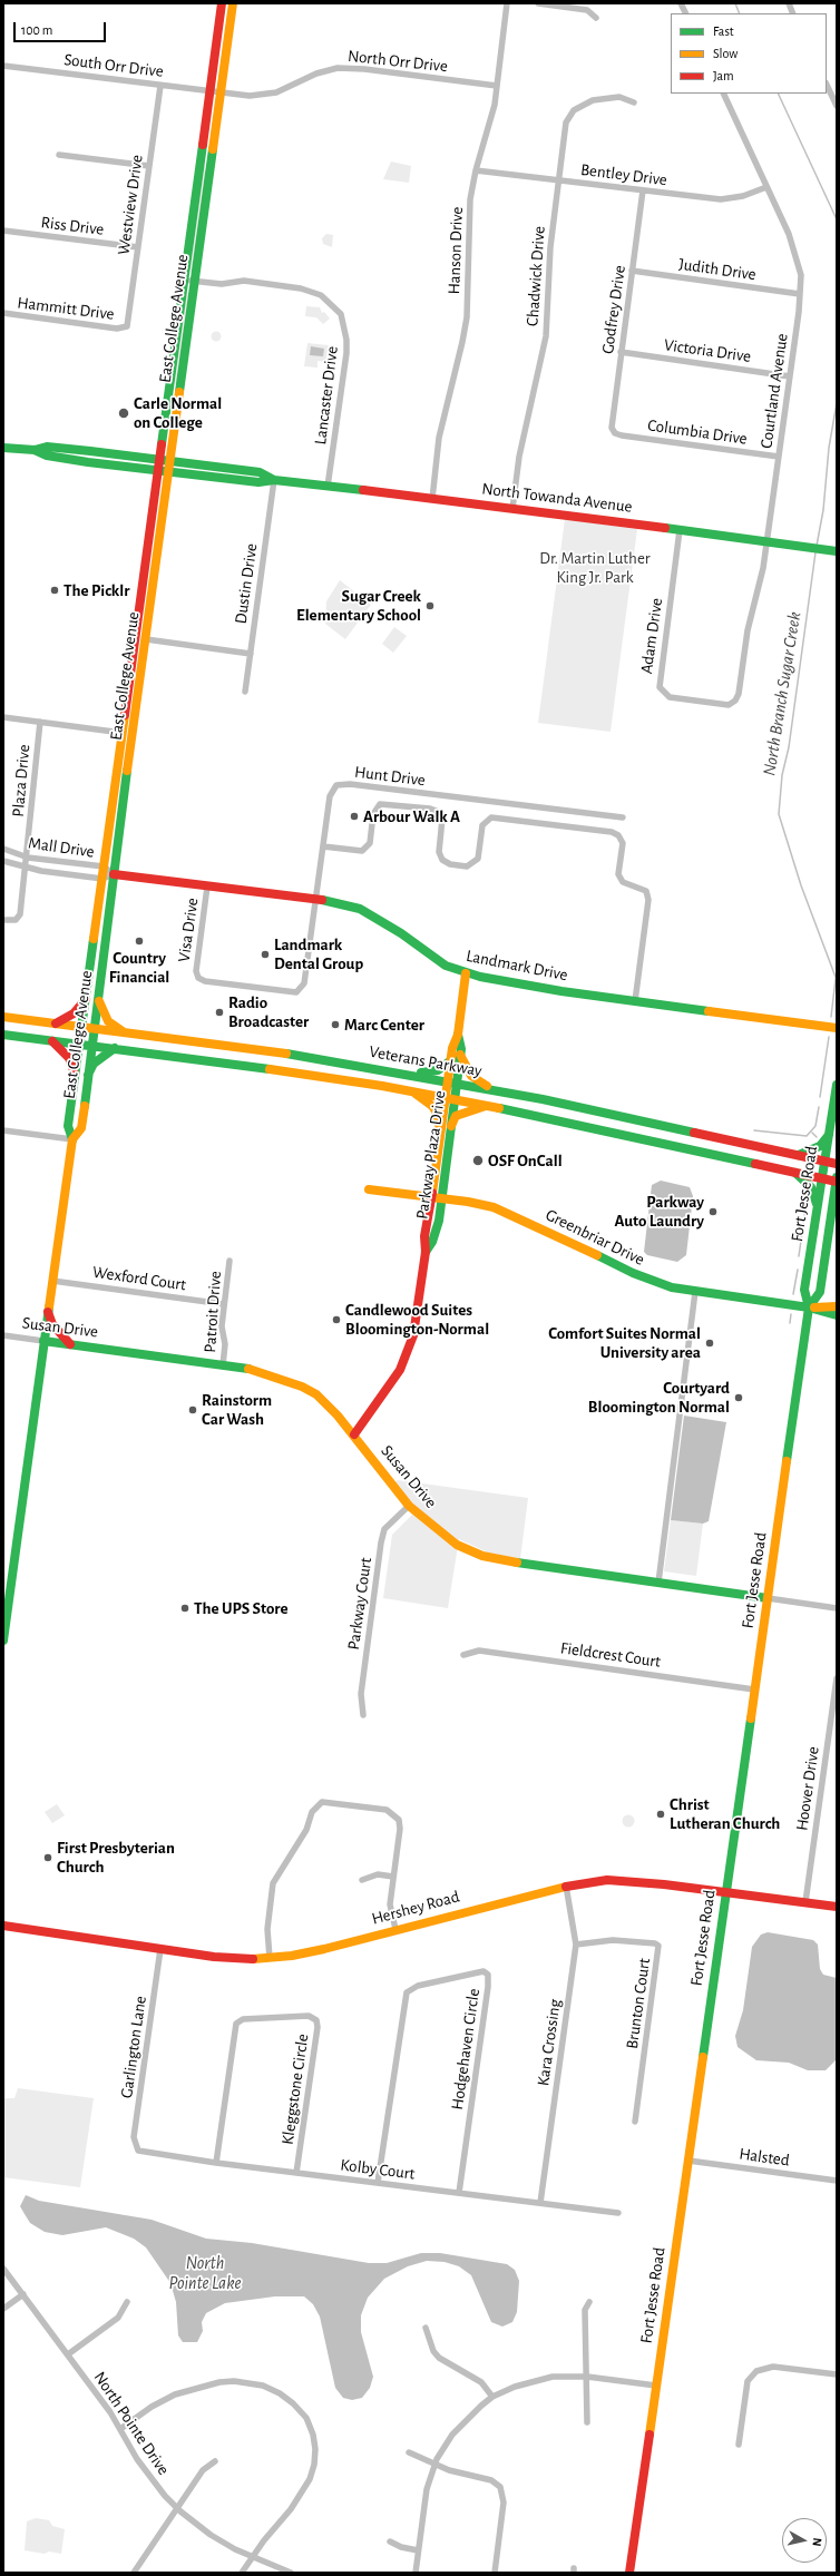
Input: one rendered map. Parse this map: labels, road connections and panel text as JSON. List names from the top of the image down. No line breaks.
{"streets":{"main road":["East College Avenue","North Towanda Avenue","Landmark Drive","Veterans Parkway","Parkway Plaza Drive","Fort Jesse Road","Greenbriar Drive","Susan Drive","Hershey Road"],"street":["North Orr Drive","South Orr Drive","Bentley Drive","Westview Drive","Riss Drive","Hanson Drive","Judith Drive","Chadwick Drive","Hammitt Drive","Godfrey Drive","Victoria Drive","Courtland Avenue","Lancaster Drive","Columbia Drive","Dustin Drive","Adam Drive","Hunt Drive","Plaza Drive","Mall Drive","Visa Drive","Wexford Court","Patroit Drive","Parkway Court","Fieldcrest Court","Hoover Drive","Brunton Court","Kara Crossing","Garlington Lane","Hodgehaven Circle","Kleggstone Circle","Halsted","Kolby Court","North Pointe Drive"]},"crossings":[["North Orr Drive","South Orr Drive"],["North Orr Drive","Hanson Drive"],["North Orr Drive","East College Avenue"],["South Orr Drive","Westview Drive"],["South Orr Drive","East College Avenue"],["Bentley Drive","Hanson Drive"],["Bentley Drive","Chadwick Drive"],["Bentley Drive","Godfrey Drive"],["Bentley Drive","Courtland Avenue"],["Westview Drive","Riss Drive"],["Westview Drive","Hammitt Drive"],["Hanson Drive","North Towanda Avenue"],["Judith Drive","Godfrey Drive"],["Judith Drive","Courtland Avenue"],["Chadwick Drive","North Towanda Avenue"],["Godfrey Drive","Victoria Drive"],["Godfrey Drive","Columbia Drive"],["East College Avenue","Lancaster Drive"],["East College Avenue","North Towanda Avenue"],["East College Avenue","Mall Drive"],["East College Avenue","Landmark Drive"],["East College Avenue","Veterans Parkway"],["East College Avenue","Wexford Court"],["East College Avenue","Susan Drive"],["Victoria Drive","Courtland Avenue"],["Courtland Avenue","Columbia Drive"],["Courtland Avenue","North Towanda Avenue"],["Courtland Avenue","Adam Drive"],["Lancaster Drive","North Towanda Avenue"],["North Towanda Avenue","Dustin Drive"],["North Towanda Avenue","Adam Drive"],["Hunt Drive","Visa Drive"],["Hunt Drive","Landmark Drive"],["Plaza Drive","Mall Drive"],["Mall Drive","Landmark Drive"],["Visa Drive","Landmark Drive"],["Landmark Drive","Parkway Plaza Drive"],["Veterans Parkway","Parkway Plaza Drive"],["Veterans Parkway","Fort Jesse Road"],["Parkway Plaza Drive","Greenbriar Drive"],["Parkway Plaza Drive","Susan Drive"],["Fort Jesse Road","Greenbriar Drive"],["Fort Jesse Road","Susan Drive"],["Fort Jesse Road","Fieldcrest Court"],["Fort Jesse Road","Hershey Road"],["Fort Jesse Road","Halsted"],["Wexford Court","Patroit Drive"],["Patroit Drive","Susan Drive"],["Susan Drive","Parkway Court"],["Hoover Drive","Hershey Road"],["Hershey Road","Kara Crossing"],["Hershey Road","Garlington Lane"],["Brunton Court","Kara Crossing"],["Kara Crossing","Kolby Court"],["Garlington Lane","Kolby Court"],["Hodgehaven Circle","Kolby Court"],["Kleggstone Circle","Kolby Court"]],"water":["North Branch Sugar Creek","North Pointe Lake"],"parks":["Dr. Martin Luther King Jr. Park"],"places":["Carle Normal on College","The Picklr","Sugar Creek Elementary School","Arbour Walk A","Country Financial","Landmark Dental Group","Radio Broadcaster","Marc Center","OSF OnCall","Parkway Auto Laundry","Candlewood Suites Bloomington-Normal","Comfort Suites Normal University area","Courtyard Bloomington Normal","Rainstorm Car Wash","The UPS Store","Christ Lutheran Church","First Presbyterian Church"],"legend":["Fast","Slow","Jam"],"scale_bar":"100 m","north":"right"}
